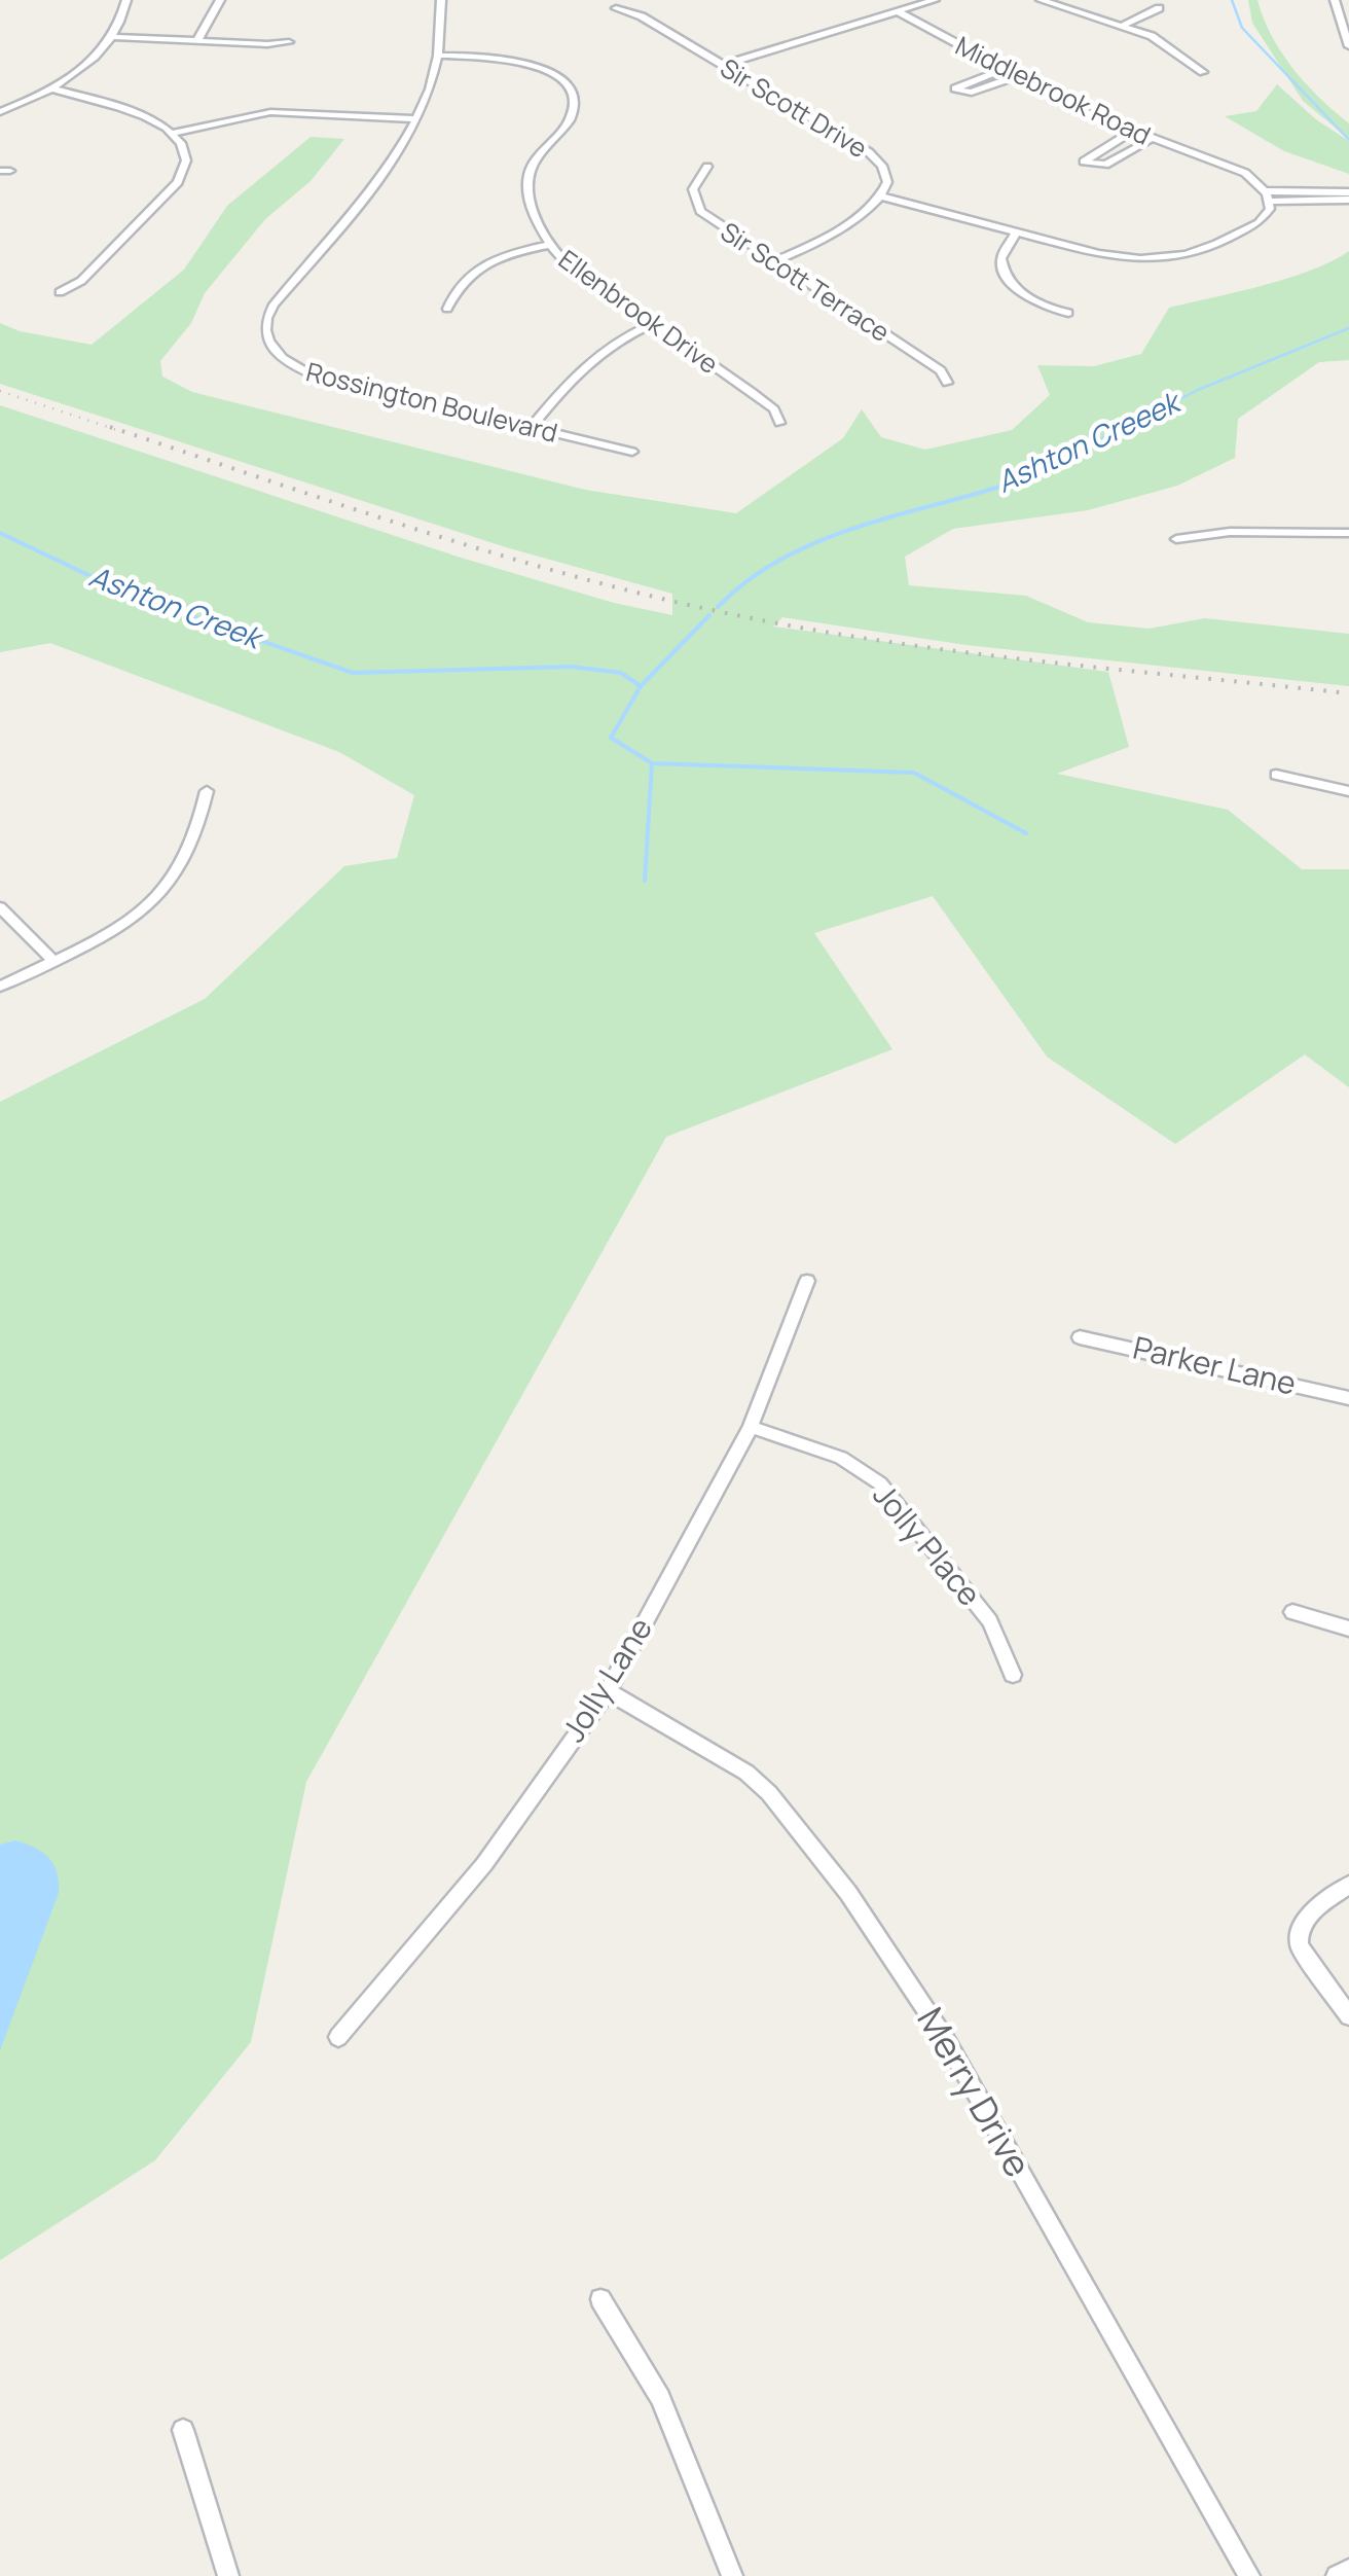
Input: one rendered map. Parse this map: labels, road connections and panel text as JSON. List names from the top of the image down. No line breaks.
{"streets":{"street":["Middlebrook Road","Sir Scott Drive","Sir Scott Terrace","Ellenbrook Drive","Rossington Boulevard","Parker Lane","Jolly Place","Jolly Lane","Merry Drive"]},"crossings":[["Sir Scott Drive","Sir Scott Terrace"],["Ellenbrook Drive","Rossington Boulevard"],["Jolly Place","Jolly Lane"],["Jolly Lane","Merry Drive"]],"water":["Ashton Creeek","Ashton Creek"]}
